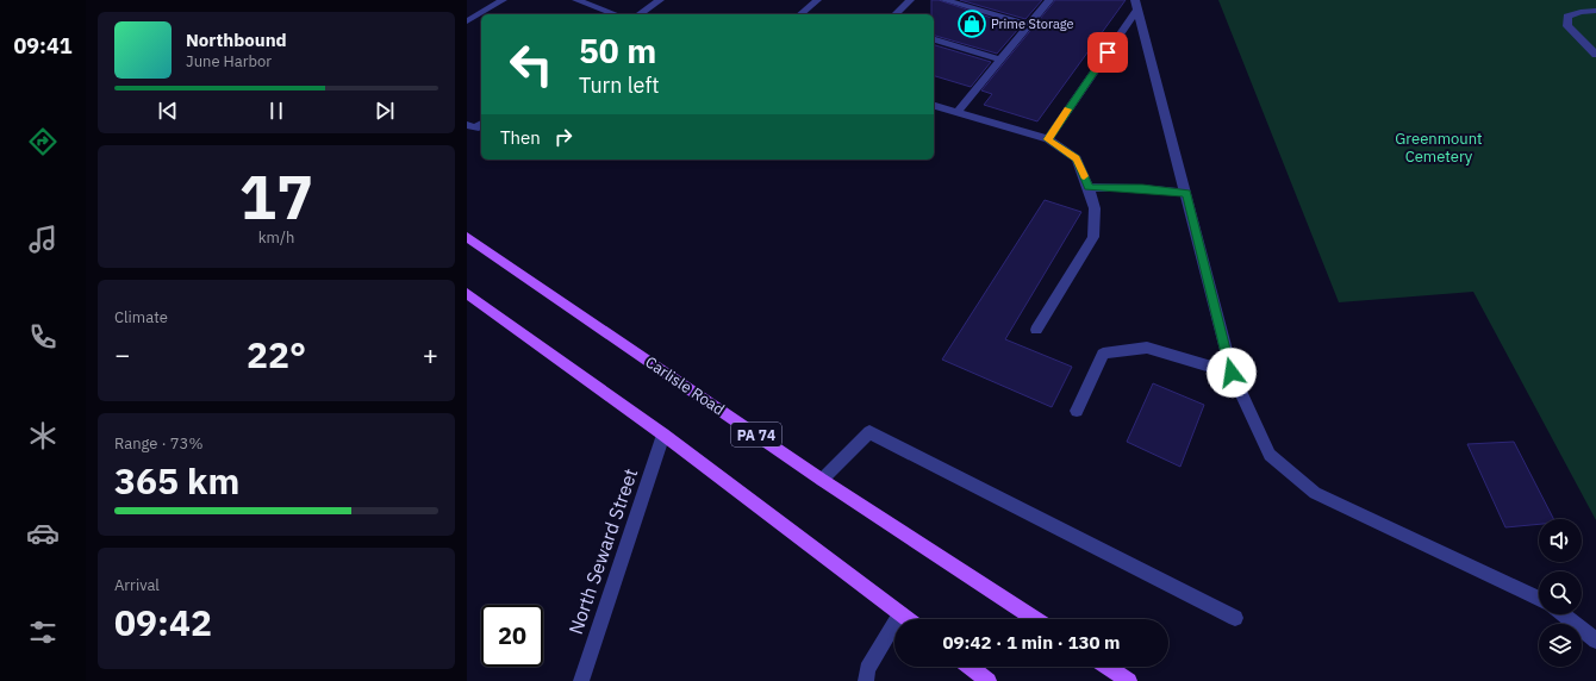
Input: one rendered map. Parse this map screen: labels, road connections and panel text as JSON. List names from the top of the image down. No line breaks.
{"streets":{"main road":["Carlisle Road","PA 74"],"street":["North Seward Street"]},"parks":["Greenmount Cemetery"],"places":{"shop":["Prime Storage"]},"page":{"tabs":"09:41","turn":["50 m","Turn left"],"song":["Northbound","June Harbor"],"then":"Then","tile":[["17","km/h"],"Climate",["Range · 73%","365 km"],["Arrival","09:42"]],"heat":["−","22°","+"],"limit":"20","trip":"09:42 · 1 min · 130 m"}}
